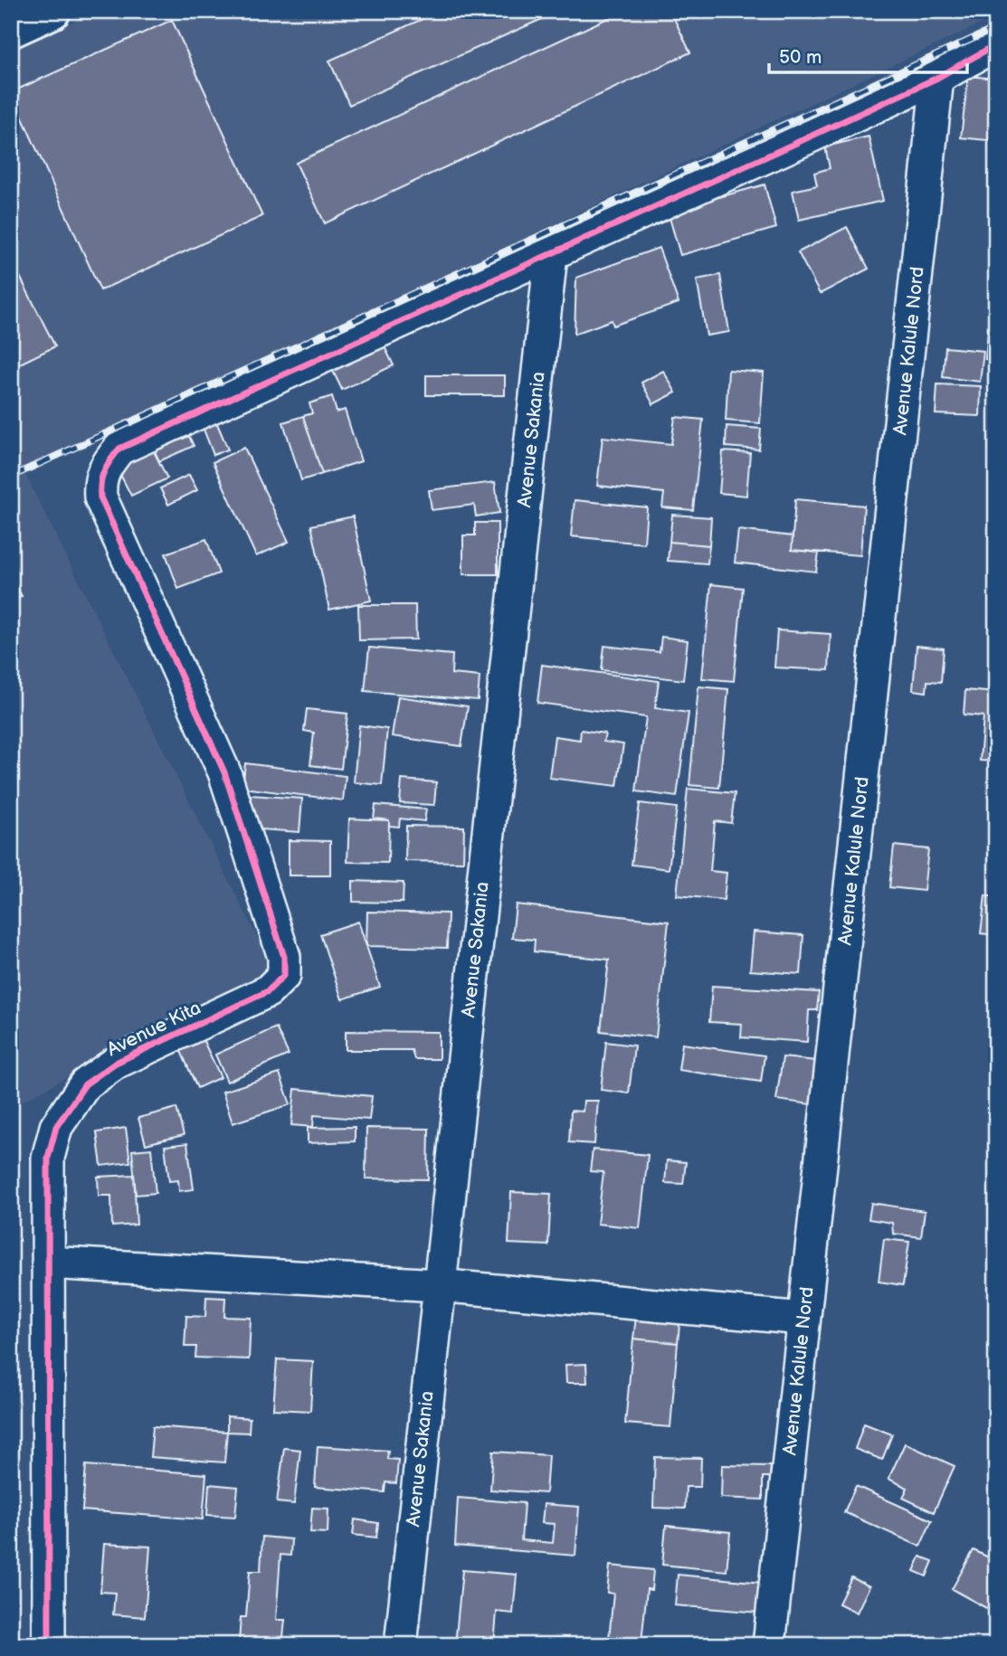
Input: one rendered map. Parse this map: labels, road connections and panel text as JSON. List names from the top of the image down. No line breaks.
{"streets":{"street":["Avenue Kalule Nord","Avenue Sakania","Avenue Kita"]},"crossings":[["Avenue Kalule Nord","Avenue Kita"],["Avenue Sakania","Avenue Kita"]],"scale_bar":"50 m"}
